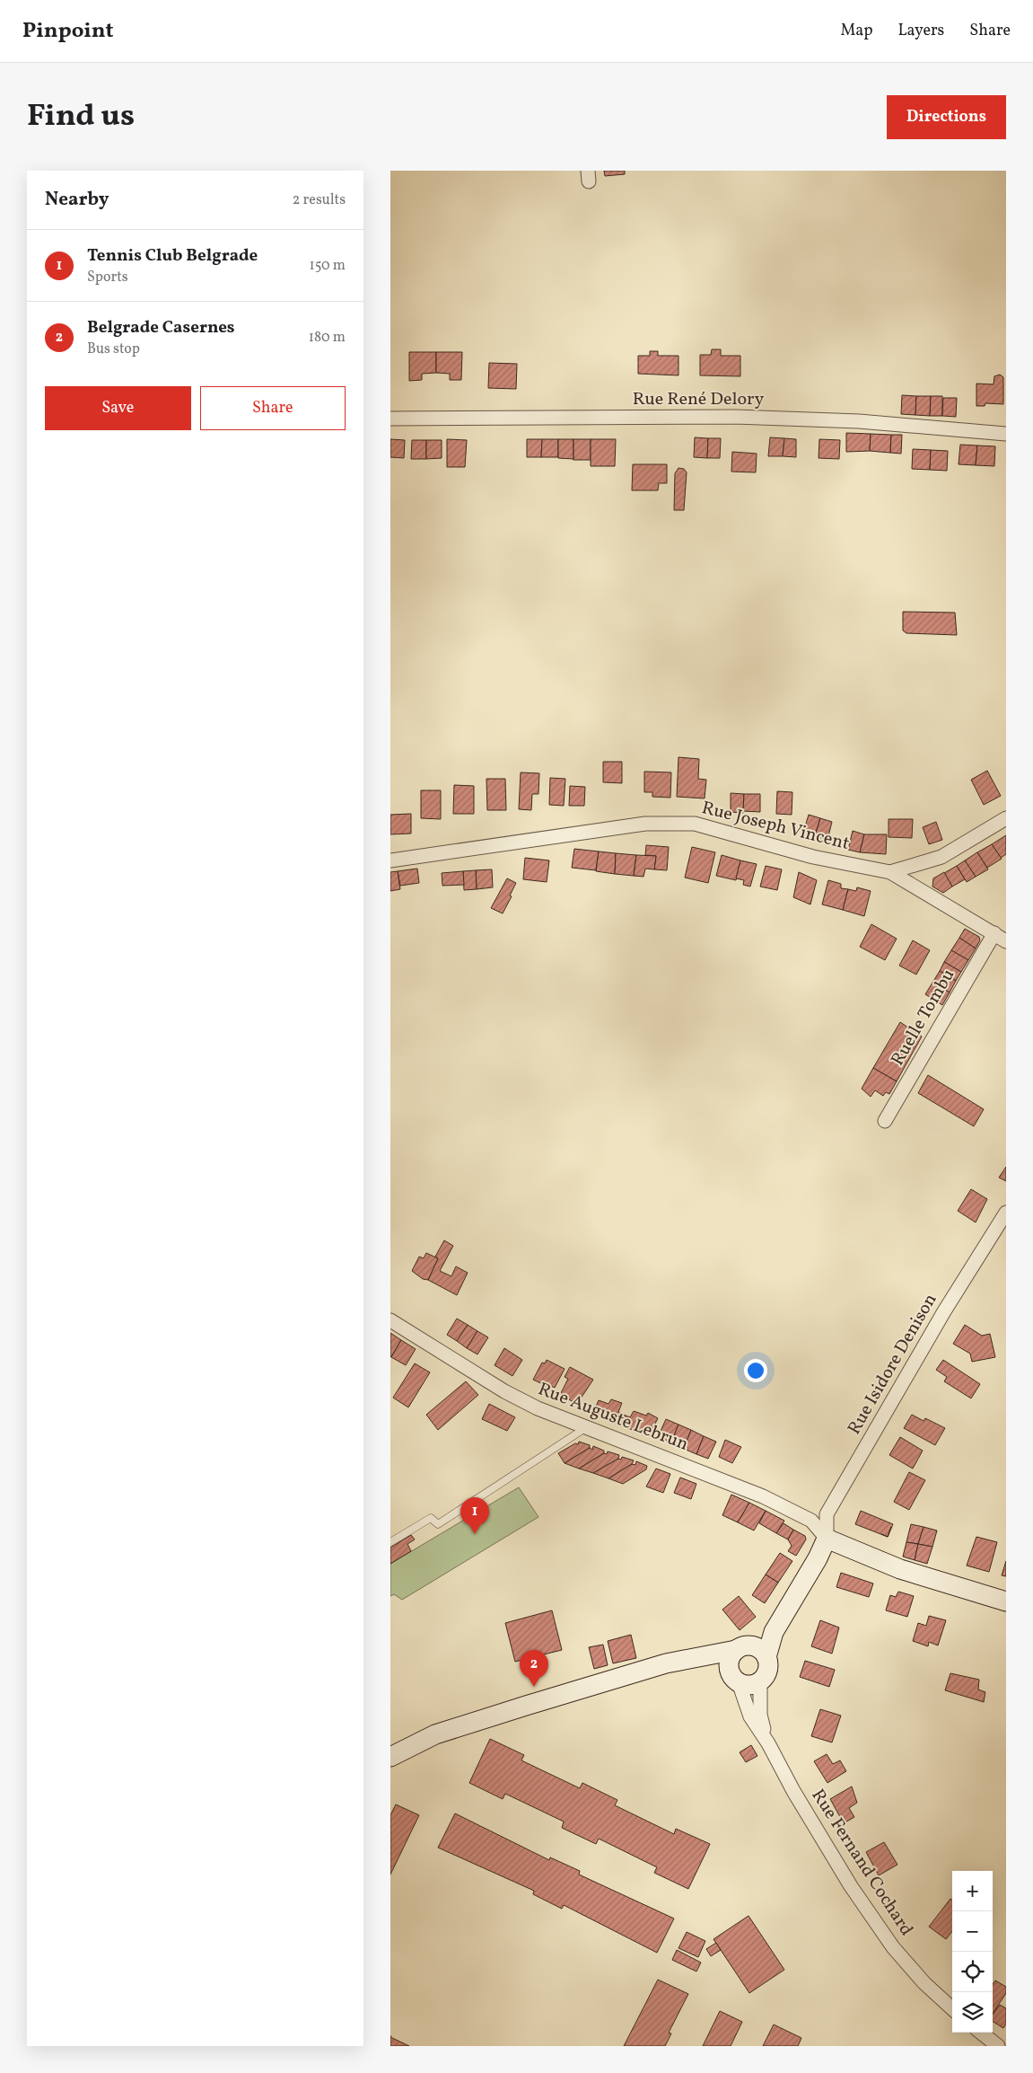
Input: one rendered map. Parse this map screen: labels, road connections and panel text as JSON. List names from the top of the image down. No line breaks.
{"streets":{"street":["Rue René Delory","Rue Joseph Vincent","Ruelle Tombu","Rue Isidore Denison","Rue Auguste Lebrun","Rue Fernand Cochard"]},"crossings":[["Rue Isidore Denison","Rue Auguste Lebrun"]],"page":{"header":"Pinpoint","nav":["Map","Layers","Share"],"title":"Find us","buttons":["Directions",["Save","Share"]],"heading":["Nearby","2 results"],"list":[{"mark":"1","name":"Tennis Club Belgrade","note":"Sports","value":"150 m"},{"mark":"2","name":"Belgrade Casernes","note":"Bus stop","value":"180 m"}],"pins":["1","2"],"map_buttons":["+","−"]}}
